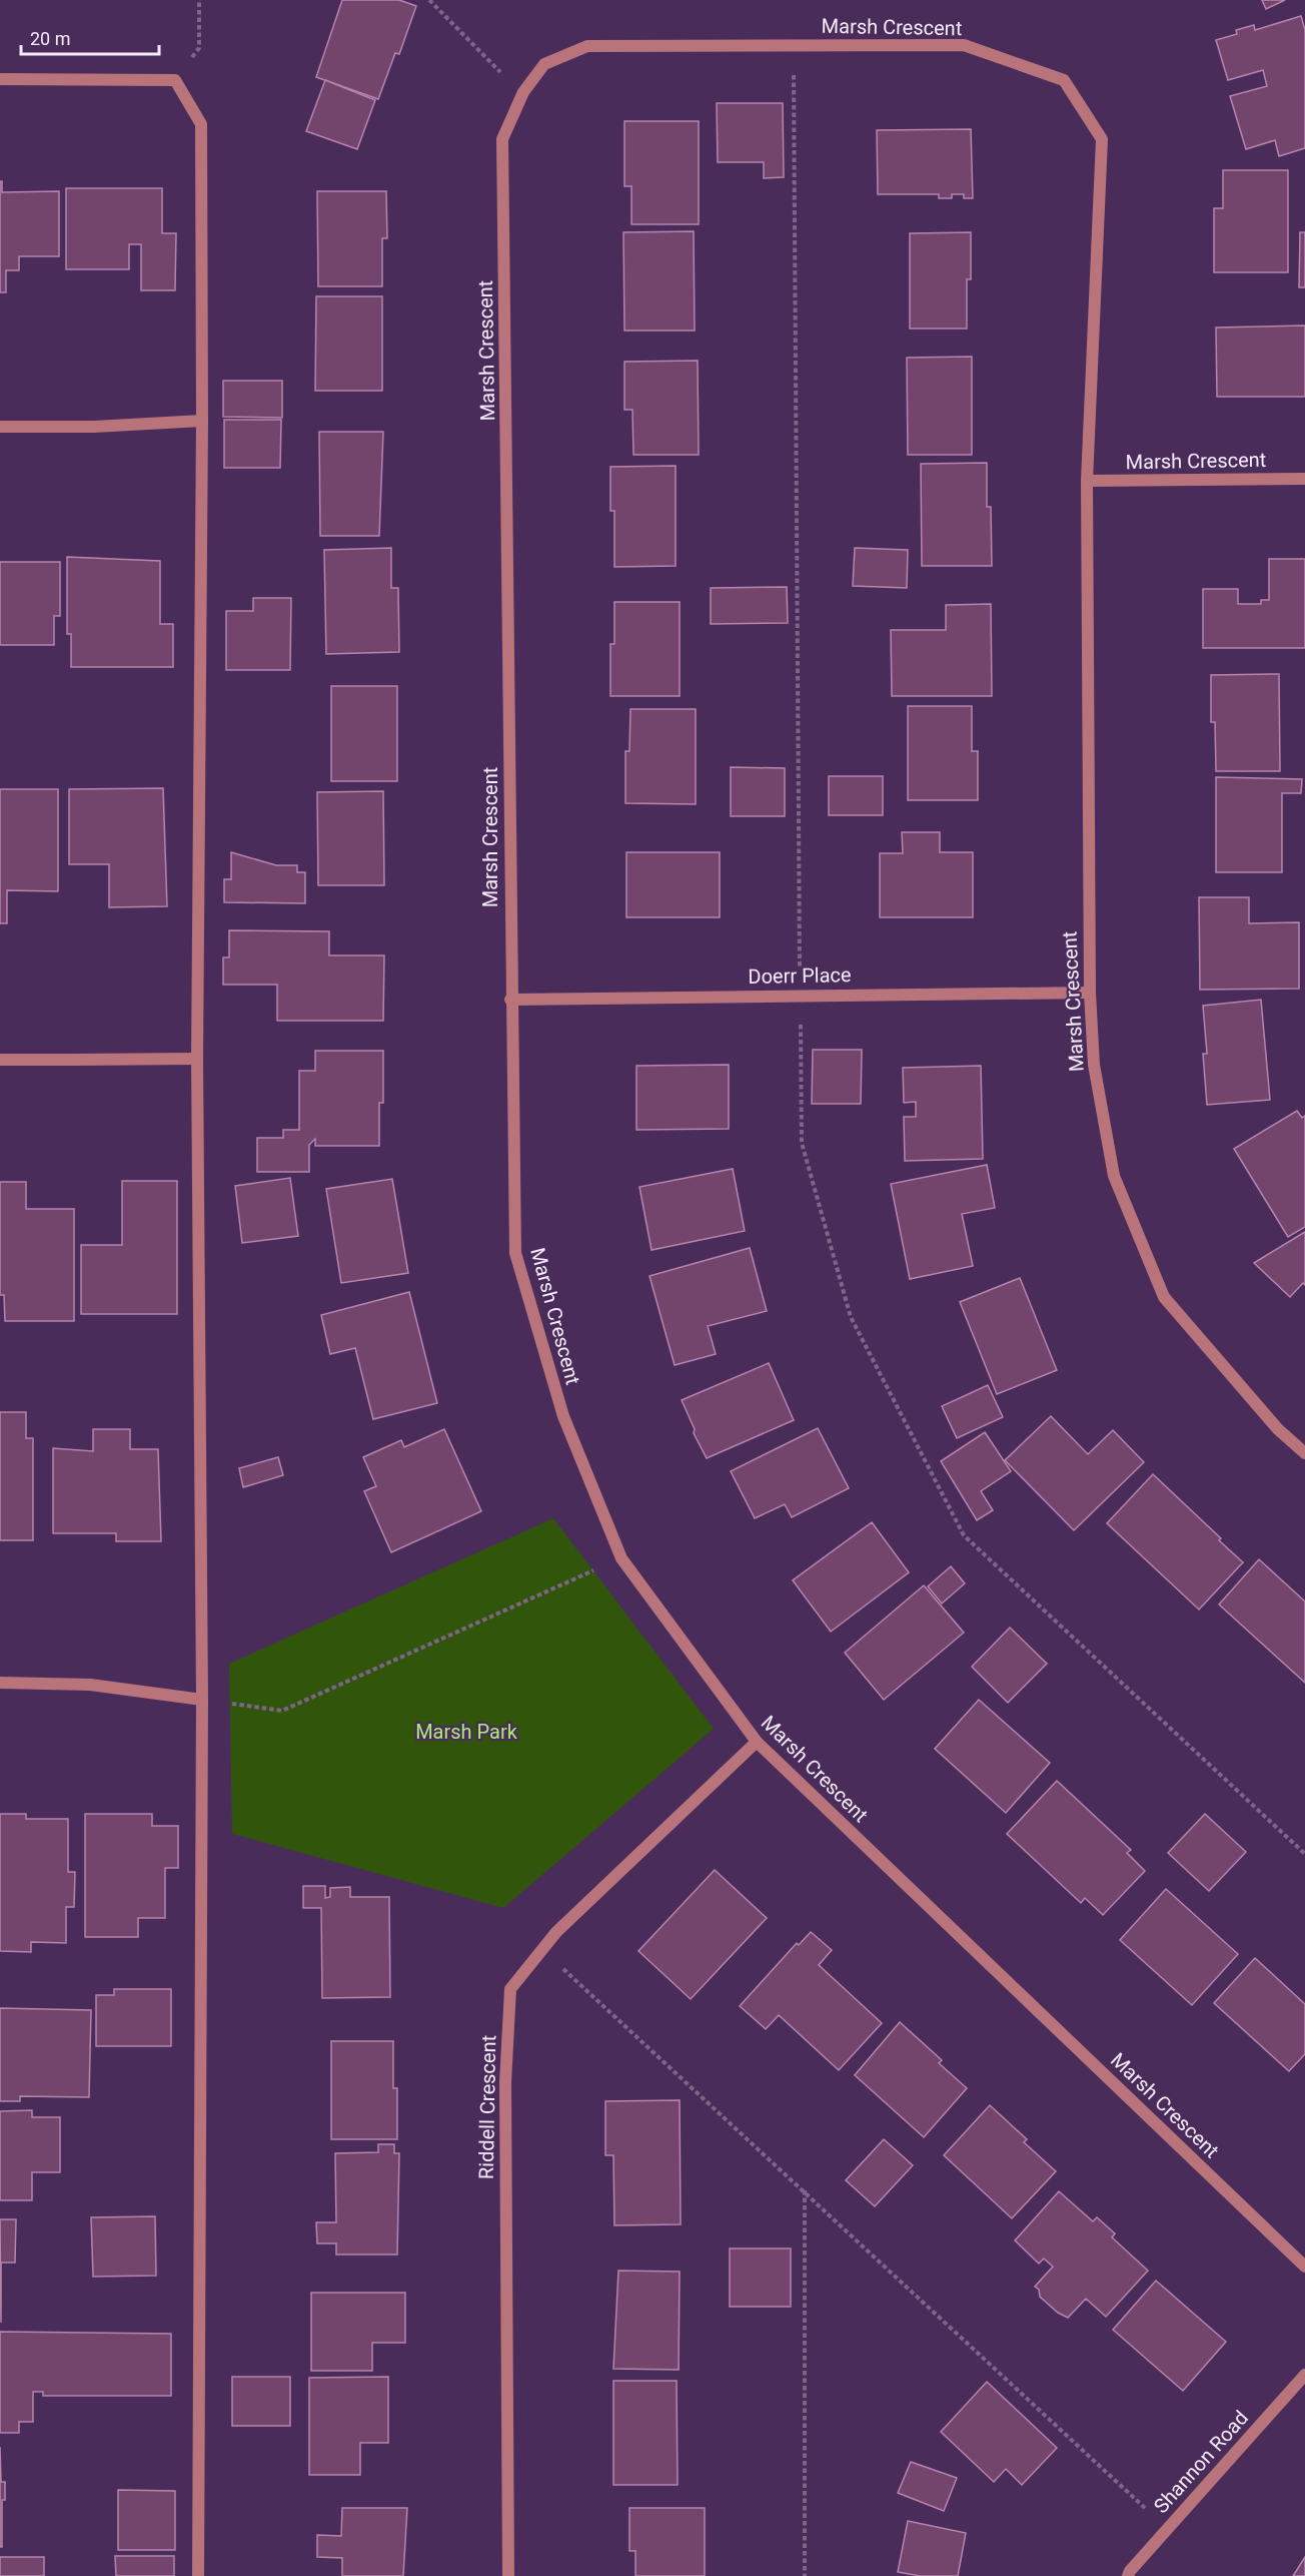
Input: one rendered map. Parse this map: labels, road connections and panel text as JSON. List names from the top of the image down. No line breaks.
{"streets":{"street":["Marsh Crescent","Doerr Place","Riddell Crescent","Shannon Road"]},"crossings":[["Marsh Crescent","Doerr Place"],["Marsh Crescent","Riddell Crescent"]],"parks":["Marsh Park"],"scale_bar":"20 m"}
